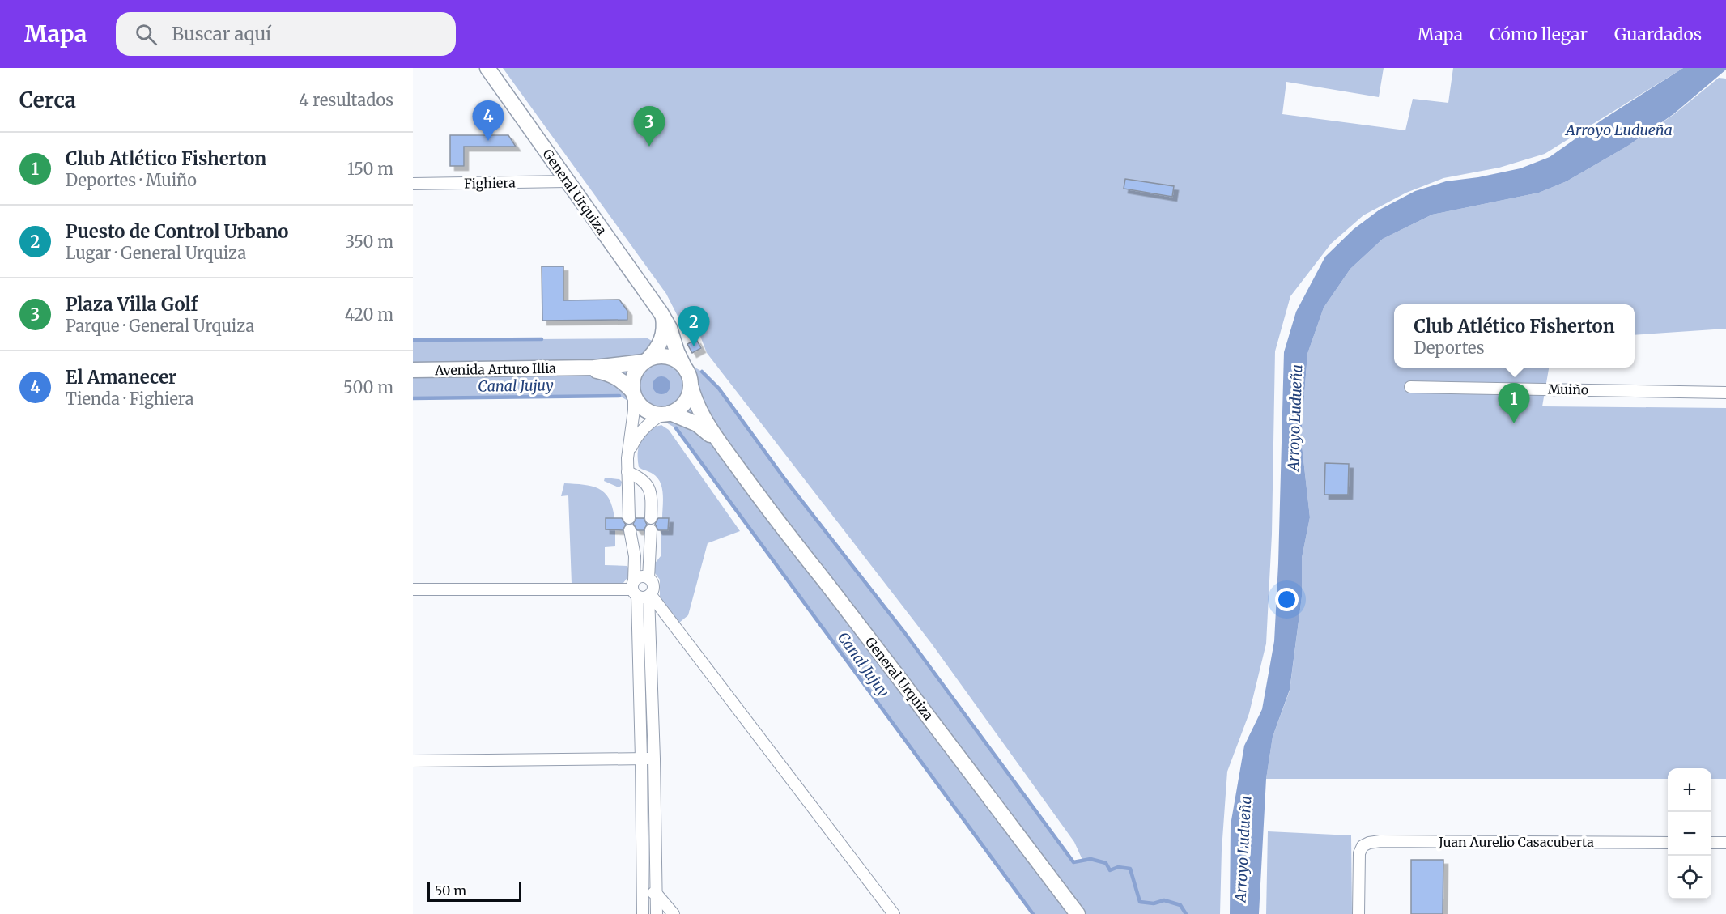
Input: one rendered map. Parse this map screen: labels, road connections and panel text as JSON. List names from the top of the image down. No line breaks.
{"streets":{"main road":["General Urquiza","Avenida Arturo Illia"],"street":["Fighiera","Muiño","Juan Aurelio Casacuberta"]},"crossings":[["Fighiera","General Urquiza"],["General Urquiza","Avenida Arturo Illia"]],"water":["Arroyo Ludueña","Canal Jujuy"],"scale_bar":"50 m","page":{"header":"Mapa","search":"Buscar aquí","nav":["Mapa","Cómo llegar","Guardados"],"heading":["Cerca","4 resultados"],"pins":["4","3","2","1"],"list":[{"mark":"1","name":"Club Atlético Fisherton","note":"Deportes · Muiño","value":"150 m"},{"mark":"2","name":"Puesto de Control Urbano","note":"Lugar · General Urquiza","value":"350 m"},{"mark":"3","name":"Plaza Villa Golf","note":"Parque · General Urquiza","value":"420 m"},{"mark":"4","name":"El Amanecer","note":"Tienda · Fighiera","value":"500 m"}],"popup":["Club Atlético Fisherton","Deportes"],"map_buttons":["+","−"],"scale":"50 m"}}
